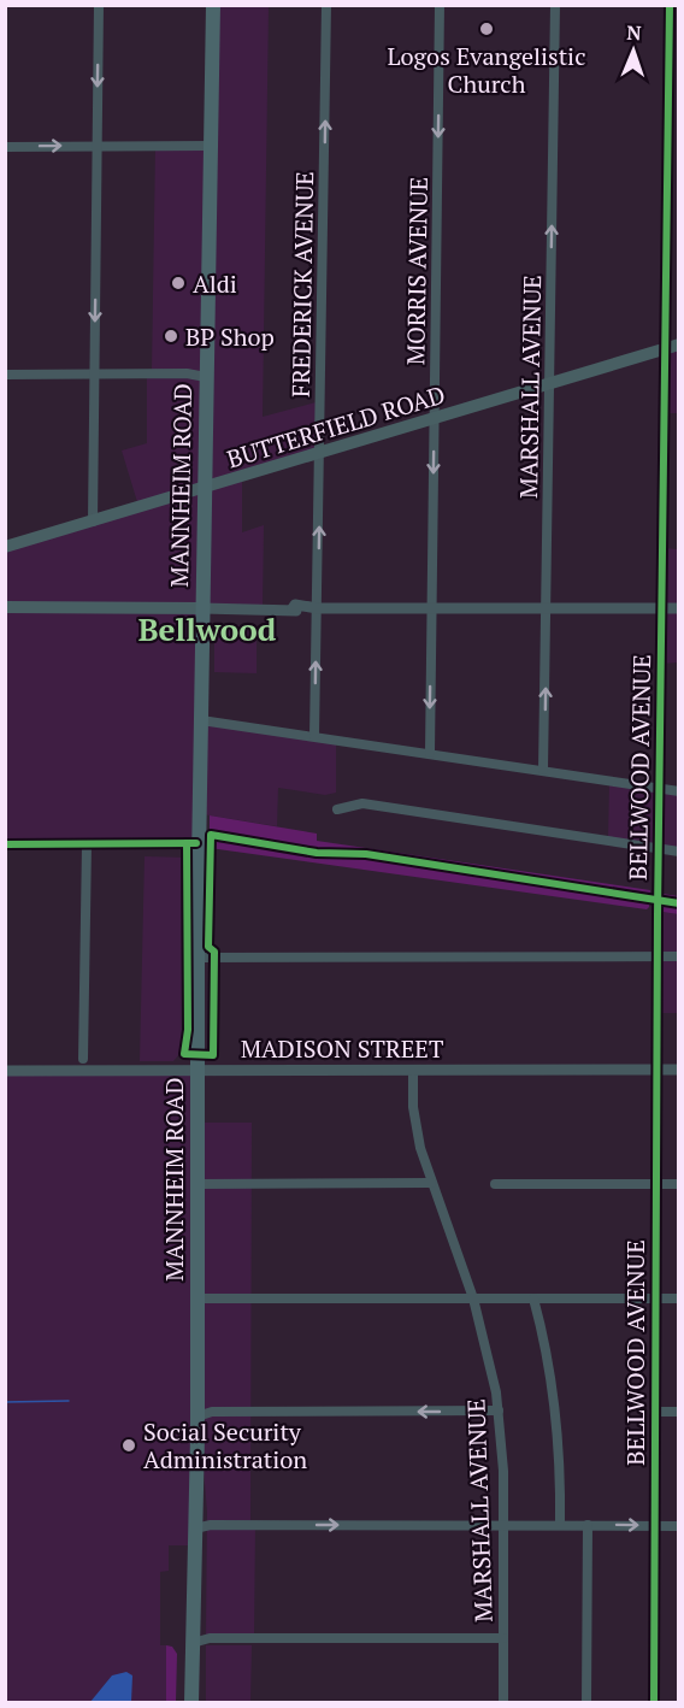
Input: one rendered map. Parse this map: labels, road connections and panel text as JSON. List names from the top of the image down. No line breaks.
{"streets":{"main road":["BUTTERFIELD ROAD","MANNHEIM ROAD"],"street":["MORRIS AVENUE","FREDERICK AVENUE","MARSHALL AVENUE","BELLWOOD AVENUE","MADISON STREET"]},"crossings":[["MORRIS AVENUE","BUTTERFIELD ROAD"],["FREDERICK AVENUE","BUTTERFIELD ROAD"],["MARSHALL AVENUE","BUTTERFIELD ROAD"],["MARSHALL AVENUE","MADISON STREET"],["BUTTERFIELD ROAD","MANNHEIM ROAD"],["BUTTERFIELD ROAD","BELLWOOD AVENUE"],["MANNHEIM ROAD","MADISON STREET"],["BELLWOOD AVENUE","MADISON STREET"]],"one_way":["MORRIS AVENUE","FREDERICK AVENUE","MARSHALL AVENUE"],"districts":["Bellwood"],"places":["Logos Evangelistic Church","Aldi","BP Shop","Social Security Administration"],"north":"top"}
